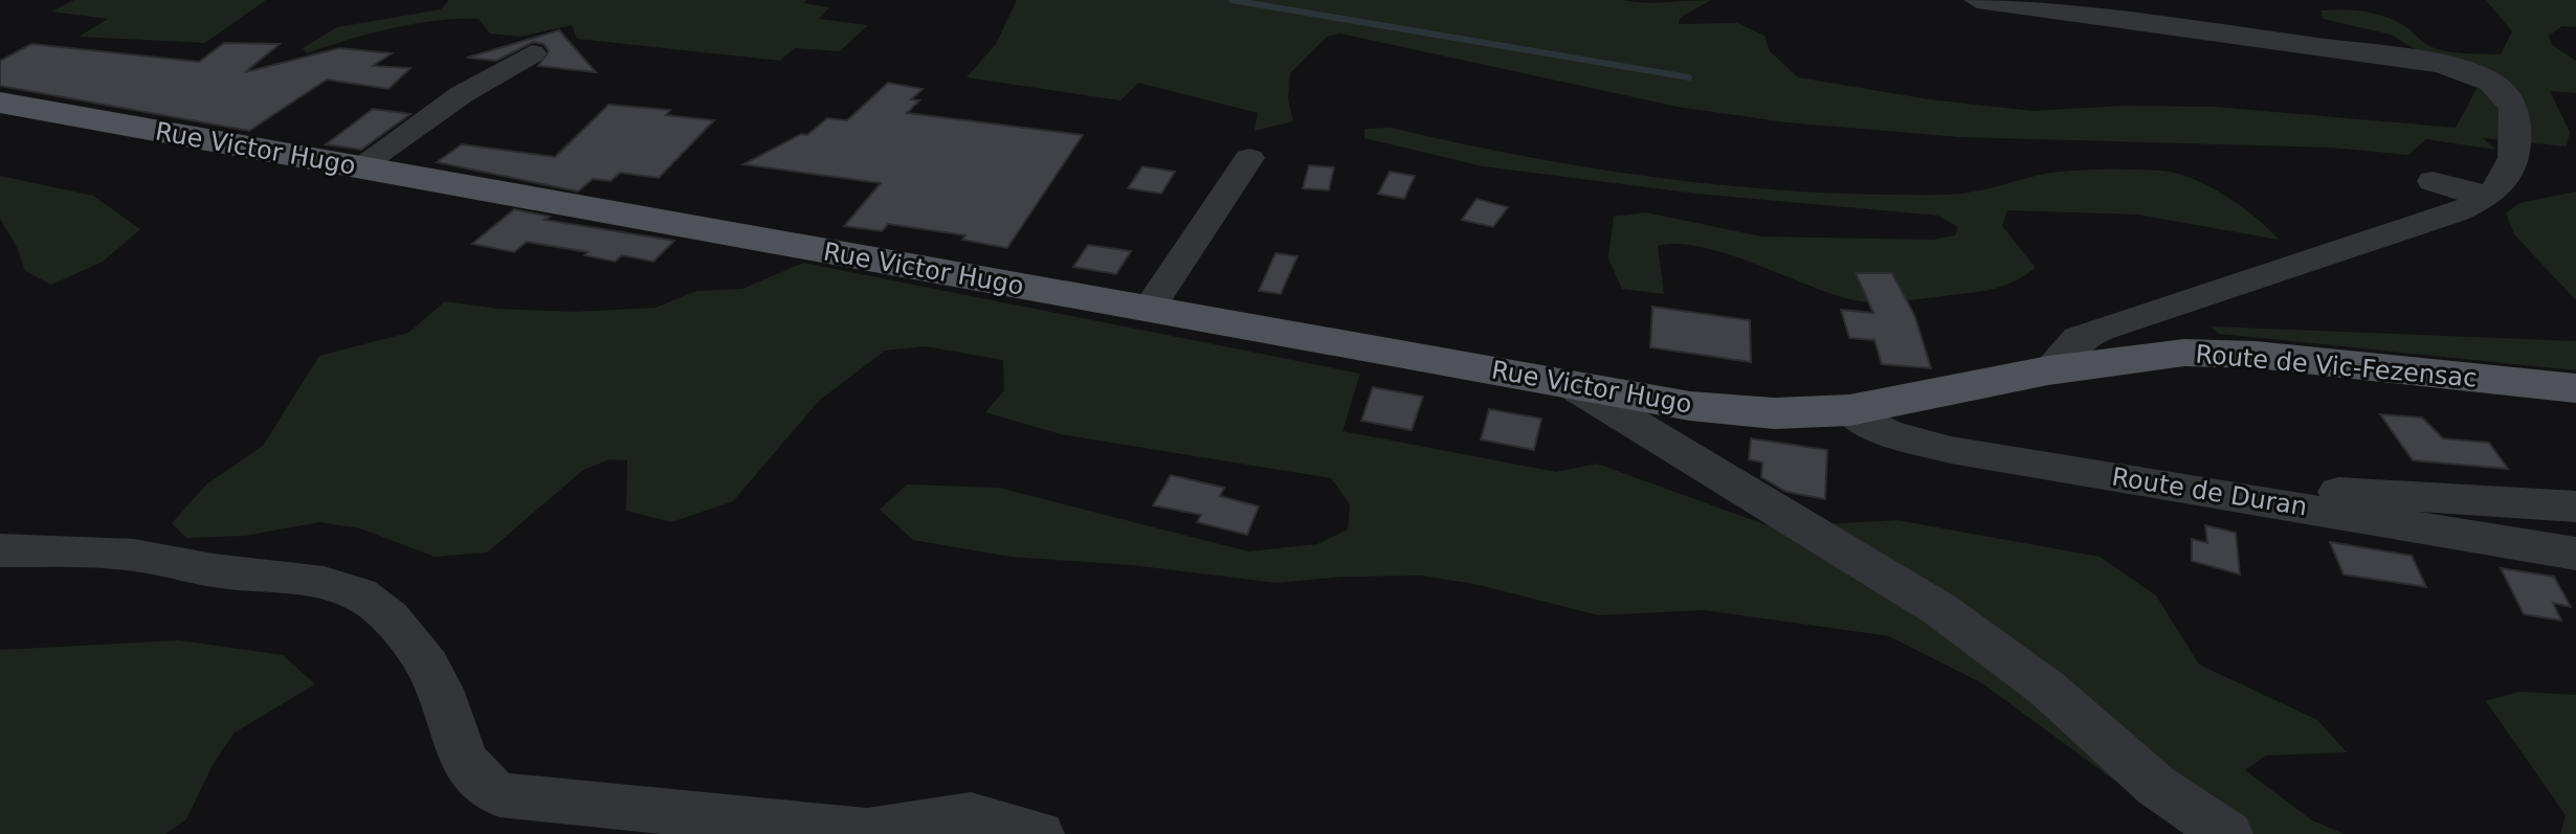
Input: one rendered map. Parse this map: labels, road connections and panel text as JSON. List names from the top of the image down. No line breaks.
{"streets":{"main road":["Rue Victor Hugo","Route de Vic-Fezensac"],"street":["Route de Duran"]},"crossings":[["Rue Victor Hugo","Route de Vic-Fezensac"],["Rue Victor Hugo","Route de Duran"],["Route de Vic-Fezensac","Route de Duran"]]}
